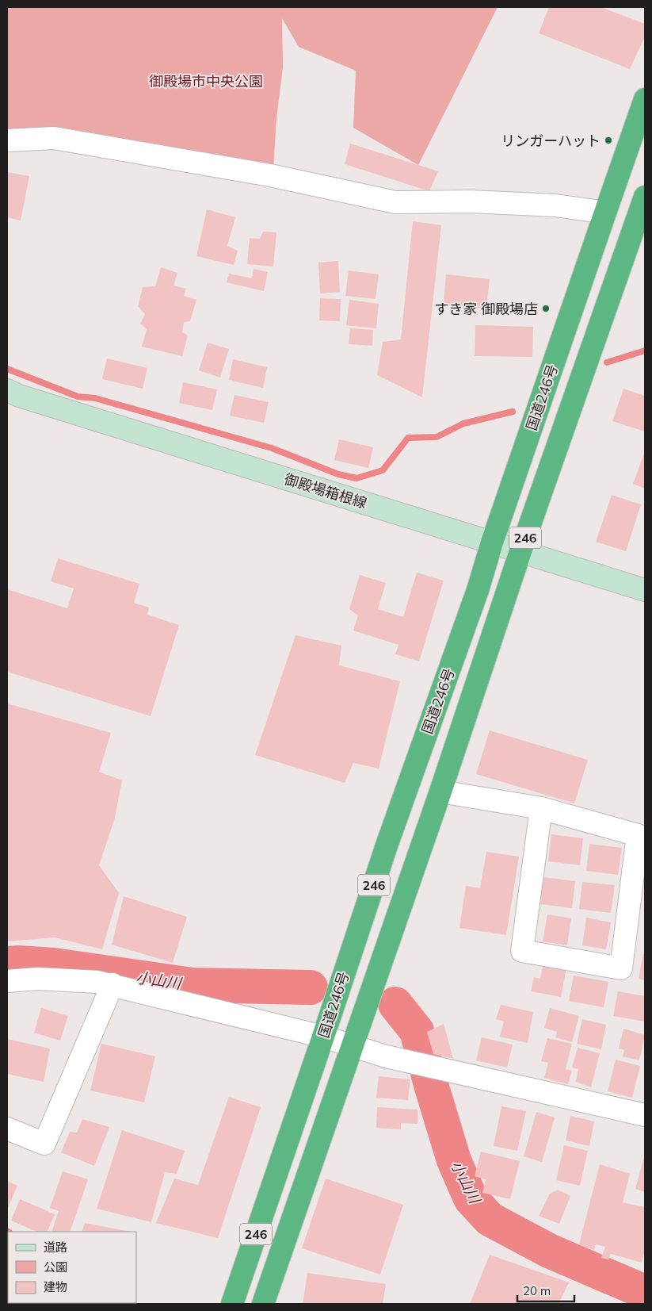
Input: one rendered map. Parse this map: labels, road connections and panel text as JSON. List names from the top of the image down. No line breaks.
{"streets":{"highway":["国道246号","246"],"main road":["御殿場箱根線"]},"crossings":[["国道246号","御殿場箱根線"],["御殿場箱根線","246"]],"water":["小山川"],"parks":["御殿場市中央公園"],"places":["リンガーハット","すき家 御殿場店"],"legend":["道路","公園","建物"],"scale_bar":"20 m"}
